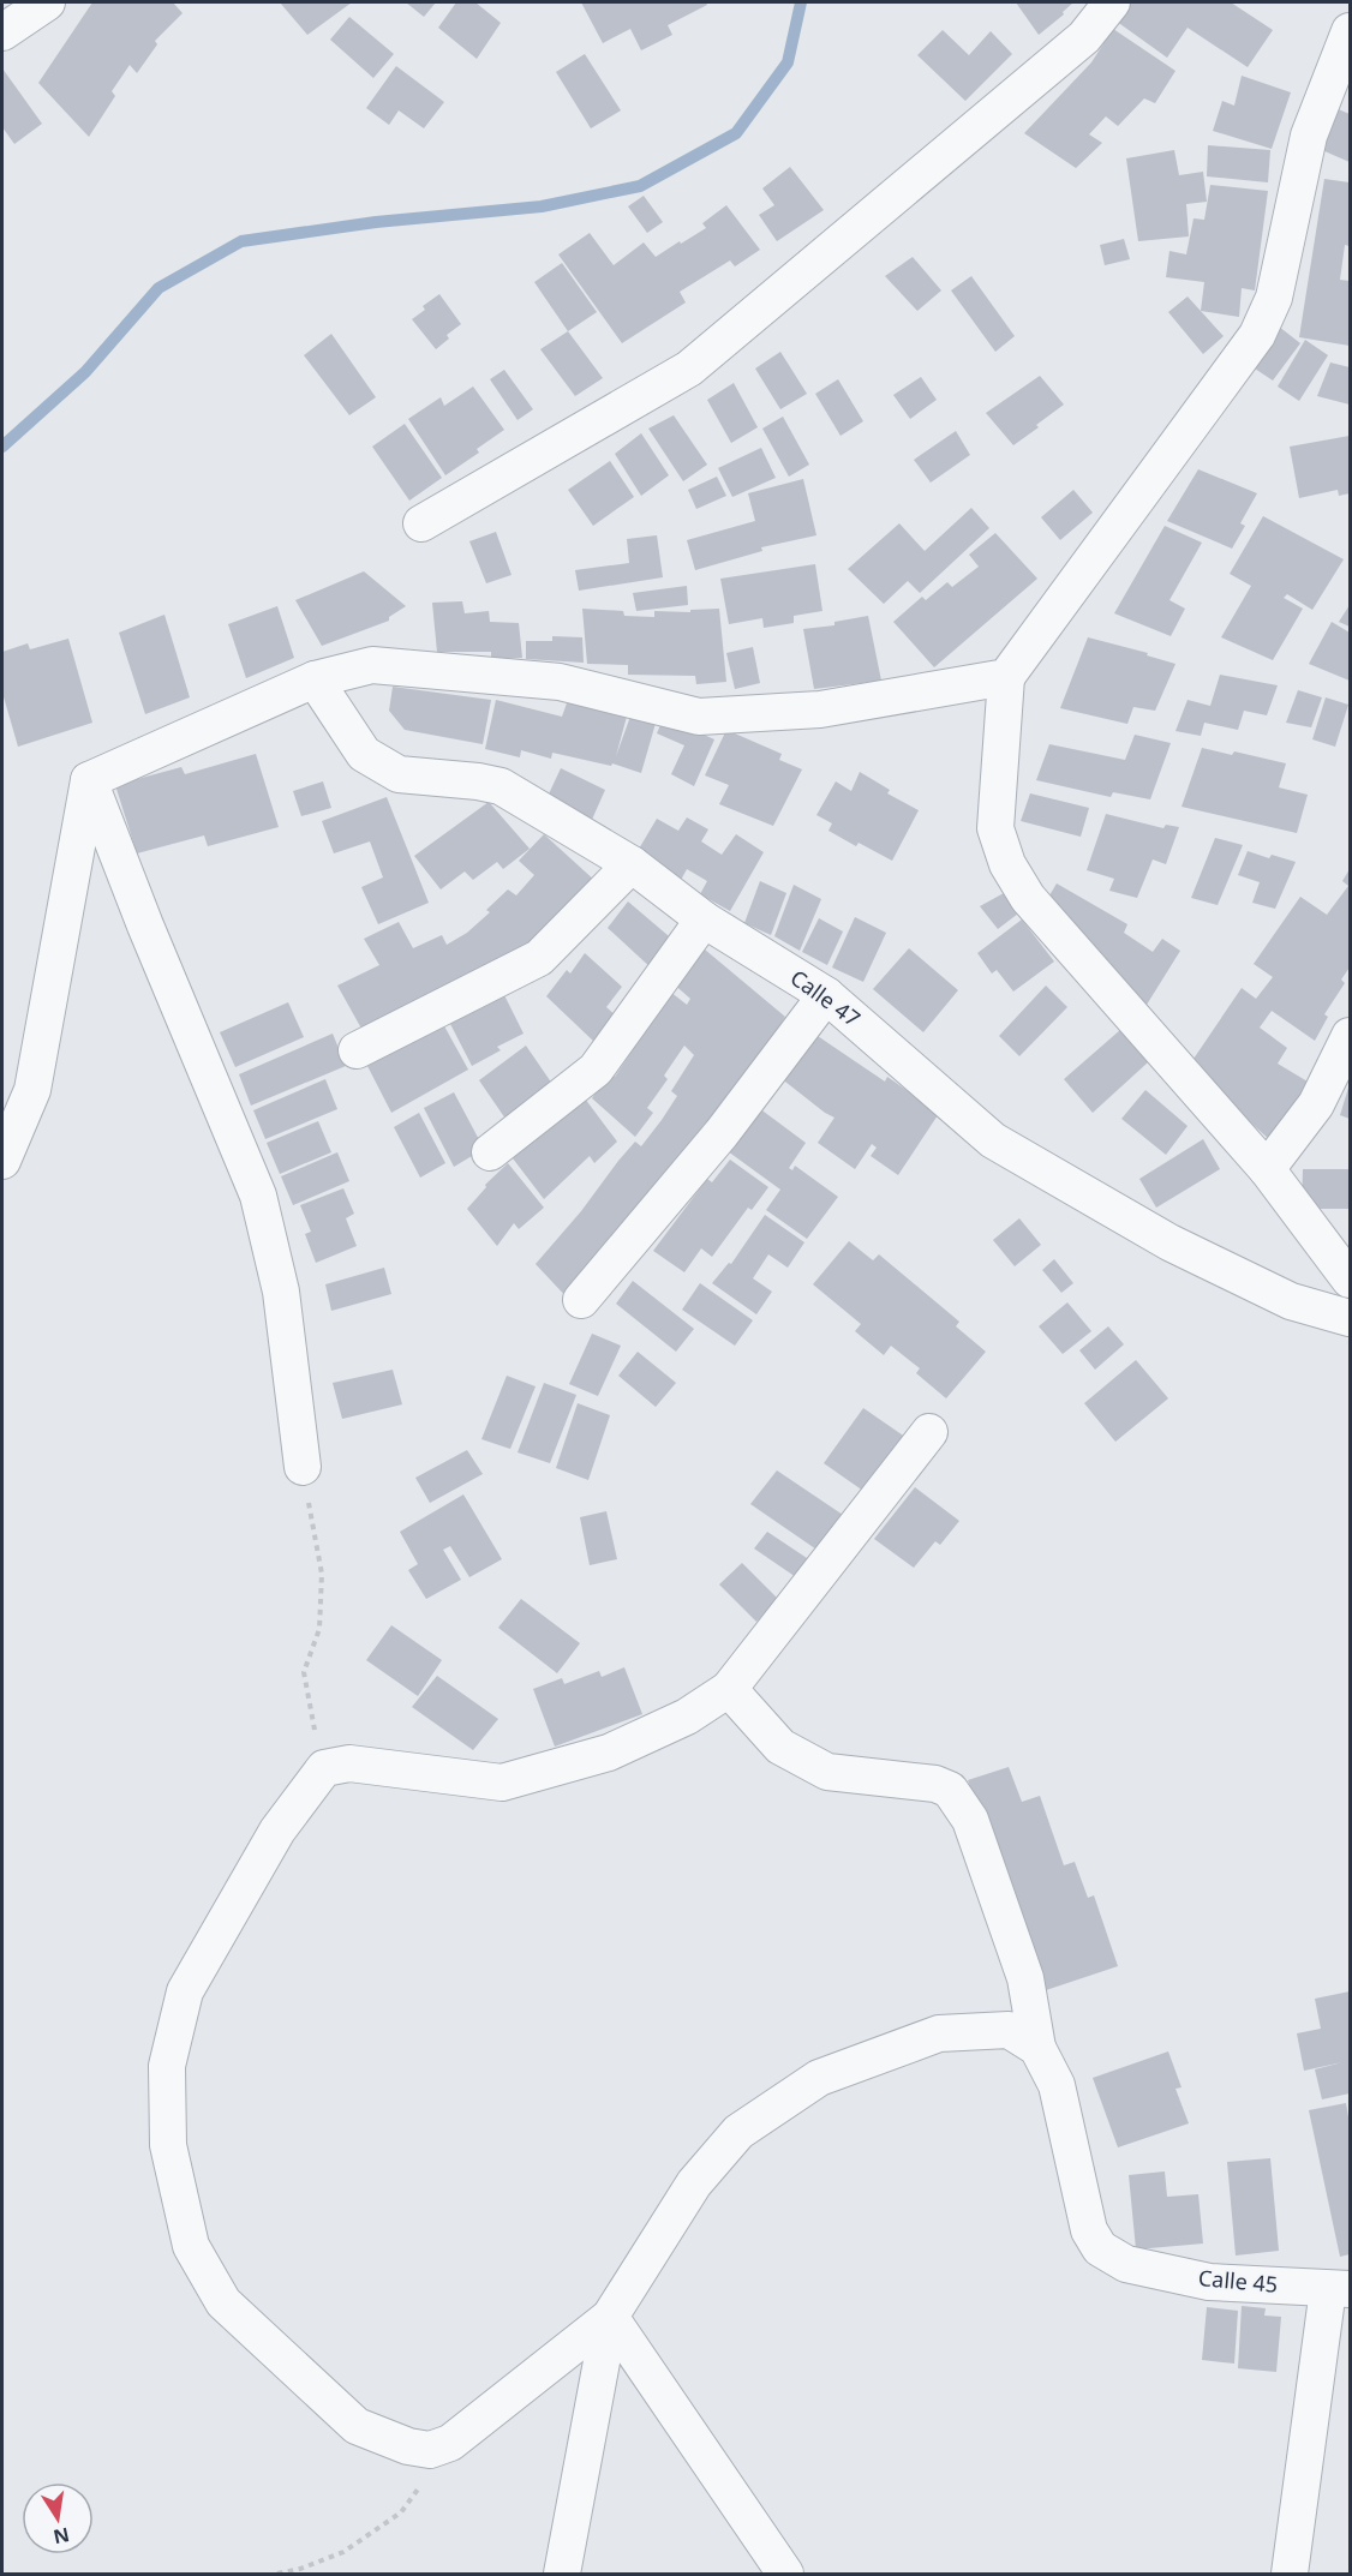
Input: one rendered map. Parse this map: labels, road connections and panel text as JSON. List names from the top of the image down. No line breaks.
{"streets":{"street":["Calle 47","Calle 45"]},"north":"bottom"}
